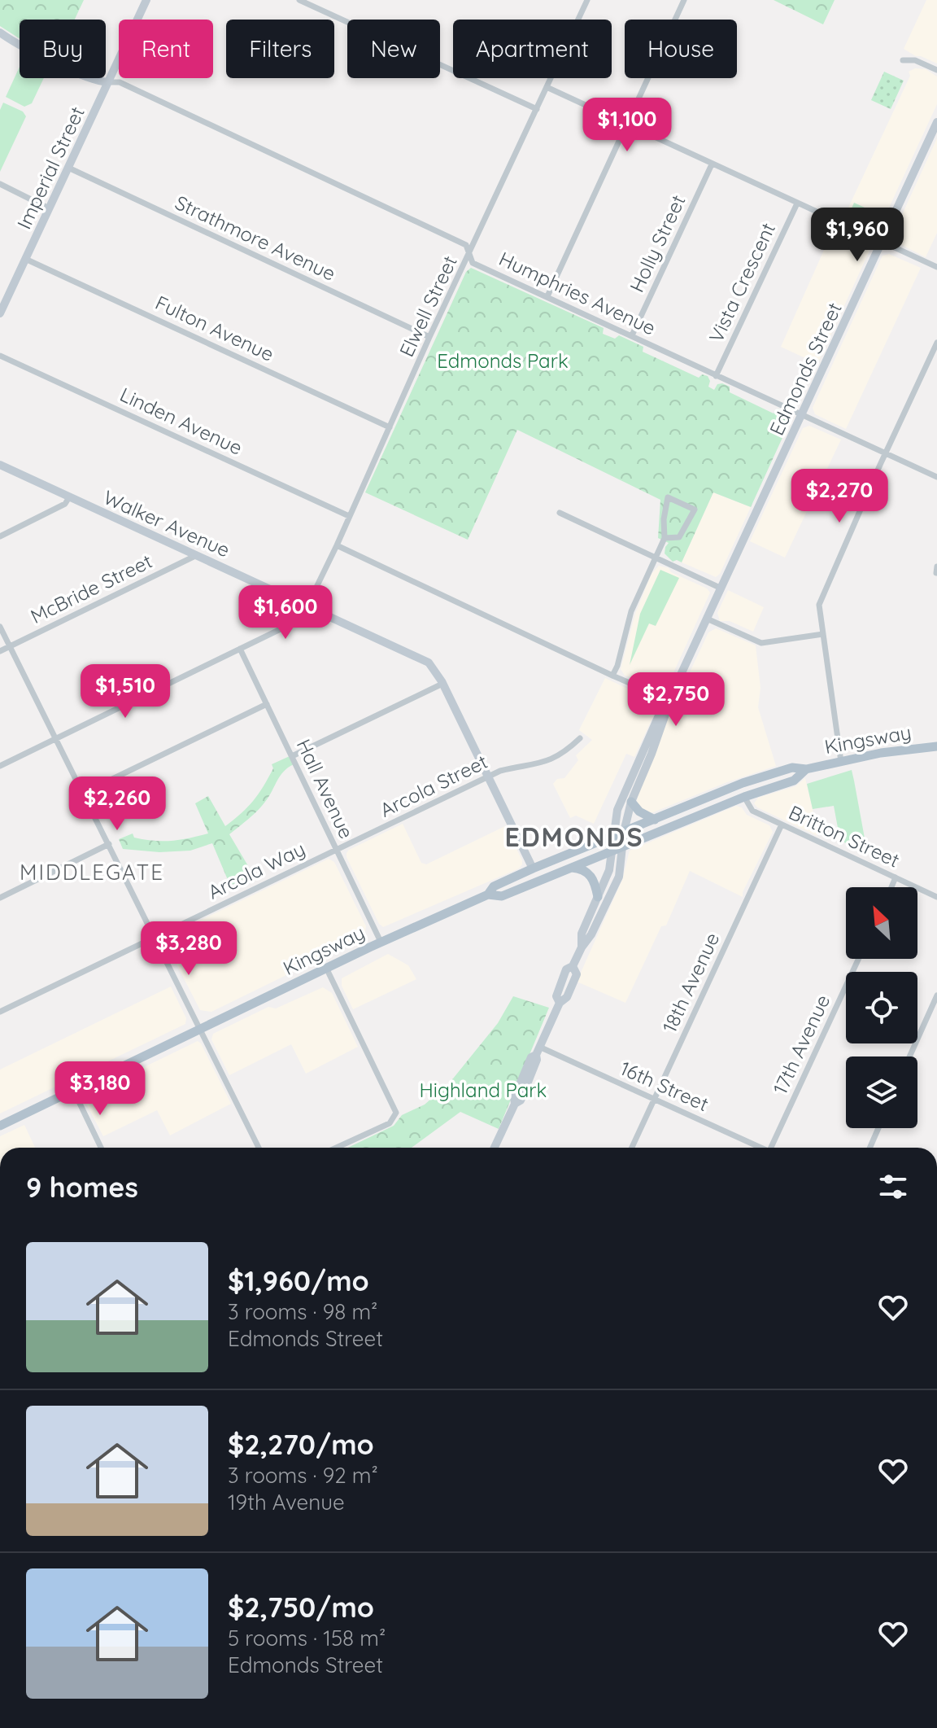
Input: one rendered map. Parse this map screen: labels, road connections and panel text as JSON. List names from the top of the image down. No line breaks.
{"streets":{"main road":["Kingsway"],"street":["Imperial Street","Strathmore Avenue","Holly Street","Vista Crescent","Humphries Avenue","Elwell Street","Fulton Avenue","Edmonds Street","Linden Avenue","Walker Avenue","McBride Street","Arcola Street","Hall Avenue","Britton Street","Arcola Way","18th Avenue","17th Avenue","16th Street"]},"crossings":[["Imperial Street","Strathmore Avenue"],["Imperial Street","Humphries Avenue"],["Imperial Street","Fulton Avenue"],["Strathmore Avenue","Elwell Street"],["Holly Street","Humphries Avenue"],["Vista Crescent","Humphries Avenue"],["Humphries Avenue","Elwell Street"],["Humphries Avenue","Edmonds Street"],["Elwell Street","Fulton Avenue"],["Elwell Street","Linden Avenue"],["Elwell Street","Walker Avenue"],["Elwell Street","Hall Avenue"],["Edmonds Street","Kingsway"],["Edmonds Street","16th Street"],["Walker Avenue","McBride Street"],["Walker Avenue","Kingsway"],["Walker Avenue","Arcola Street"],["Kingsway","Hall Avenue"],["Kingsway","Britton Street"],["Arcola Street","Hall Avenue"],["Arcola Street","Arcola Way"],["Hall Avenue","Arcola Way"],["Britton Street","18th Avenue"],["18th Avenue","16th Street"]],"districts":["EDMONDS","MIDDLEGATE"],"parks":["Edmonds Park","Highland Park"],"north":"top left","page":{"chip":["Buy","Rent","Filters","New","Apartment","House"],"price":["$1,100","$1,960","$2,270","$1,600","$1,510","$2,750","$2,260","$3,280","$3,180"],"heading":"9 homes","list":[{"name":"$1,960/mo","note":"3 rooms · 98 m² · Edmonds Street"},{"name":"$2,270/mo","note":"3 rooms · 92 m² · 19th Avenue"},{"name":"$2,750/mo","note":"5 rooms · 158 m² · Edmonds Street"}]}}
